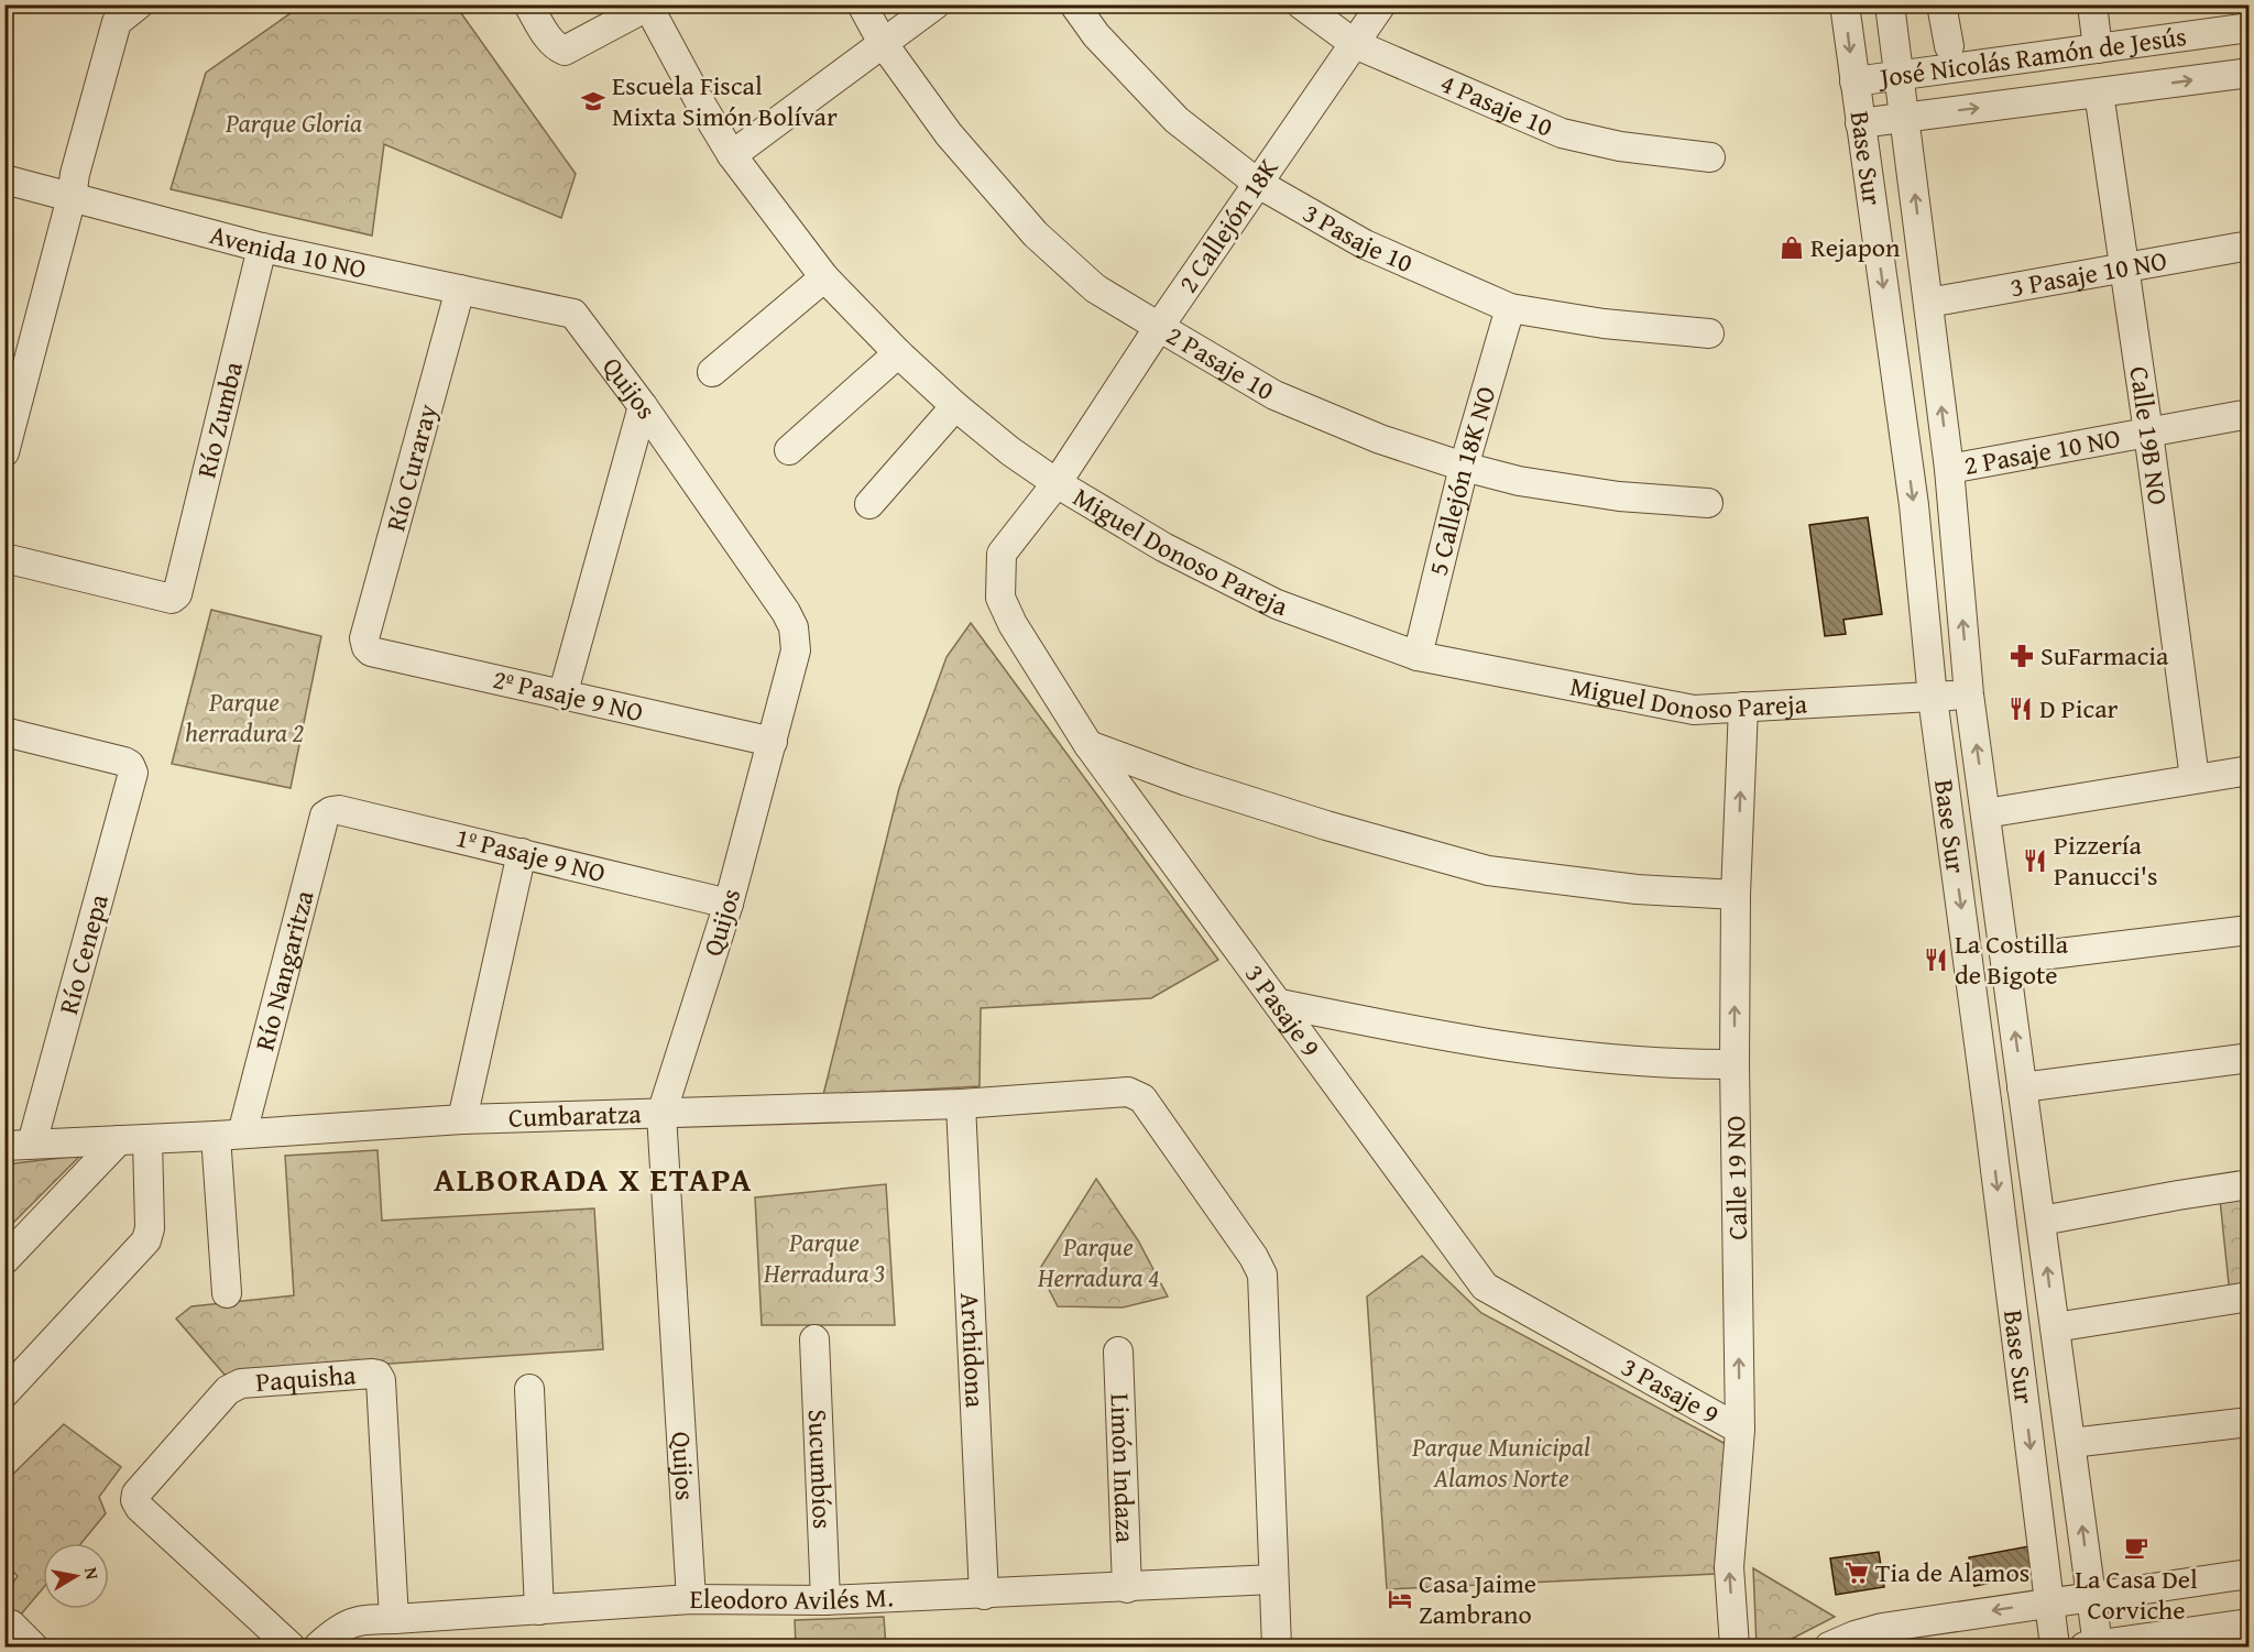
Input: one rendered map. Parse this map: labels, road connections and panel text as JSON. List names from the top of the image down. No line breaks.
{"streets":{"street":["José Nicolás Ramón de Jesús","4 Pasaje 10","Base Sur","2 Callejón 18K","3 Pasaje 10","Avenida 10 NO","3 Pasaje 10 NO","2 Pasaje 10","Quijos","Río Zumba","Calle 19B NO","2 Pasaje 10 NO","Río Curaray","5 Callejón 18K NO","Miguel Donoso Pareja","2º Pasaje 9 NO","1º Pasaje 9 NO","Río Cenepa","Río Nangaritza","3 Pasaje 9","Cumbaratza","Calle 19 NO","Archidona","Paquisha","Limón Indaza","Sucumbíos","Eleodoro Avilés M."]},"crossings":[["José Nicolás Ramón de Jesús","Base Sur"],["José Nicolás Ramón de Jesús","Calle 19B NO"],["4 Pasaje 10","2 Callejón 18K"],["Base Sur","3 Pasaje 10 NO"],["Base Sur","2 Pasaje 10 NO"],["Base Sur","Miguel Donoso Pareja"],["2 Callejón 18K","3 Pasaje 10"],["2 Callejón 18K","2 Pasaje 10"],["2 Callejón 18K","Miguel Donoso Pareja"],["2 Callejón 18K","3 Pasaje 9"],["3 Pasaje 10","5 Callejón 18K NO"],["Avenida 10 NO","Quijos"],["Avenida 10 NO","Río Zumba"],["Avenida 10 NO","Río Curaray"],["3 Pasaje 10 NO","Calle 19B NO"],["2 Pasaje 10","5 Callejón 18K NO"],["Quijos","2º Pasaje 9 NO"],["Quijos","1º Pasaje 9 NO"],["Quijos","Cumbaratza"],["Quijos","Eleodoro Avilés M."],["Calle 19B NO","2 Pasaje 10 NO"],["Río Curaray","2º Pasaje 9 NO"],["5 Callejón 18K NO","Miguel Donoso Pareja"],["Miguel Donoso Pareja","3 Pasaje 9"],["Miguel Donoso Pareja","Calle 19 NO"],["1º Pasaje 9 NO","Río Nangaritza"],["Río Cenepa","Cumbaratza"],["Río Nangaritza","Cumbaratza"],["3 Pasaje 9","Calle 19 NO"],["Cumbaratza","Archidona"],["Cumbaratza","Eleodoro Avilés M."],["Archidona","Eleodoro Avilés M."],["Paquisha","Eleodoro Avilés M."],["Limón Indaza","Eleodoro Avilés M."],["Sucumbíos","Eleodoro Avilés M."]],"one_way":["Calle 19 NO"],"districts":["ALBORADA X ETAPA"],"parks":["Parque Gloria","Parque herradura 2","Parque Herradura 3","Parque Herradura 4","Parque Municipal Alamos Norte"],"places":{"school or university":["Escuela Fiscal Mixta Simón Bolívar"],"shop":["Rejapon"],"pharmacy":["SuFarmacia"],"restaurant":["D Picar","Pizzería Panucci's","La Costilla de Bigote"],"cafe":["La Casa Del Corviche"],"supermarket":["Tia de Alamos"],"hotel":["Casa Jaime Zambrano"]},"north":"right"}
